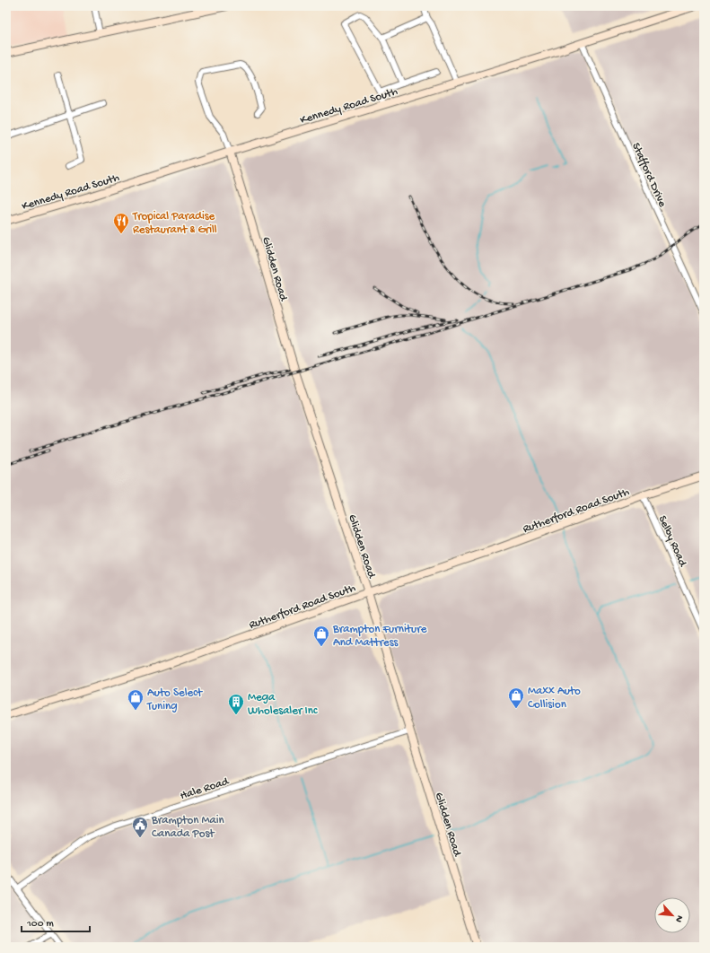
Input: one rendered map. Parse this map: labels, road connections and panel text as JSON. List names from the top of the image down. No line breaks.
{"streets":{"street":["Kennedy Road South","Stafford Drive","Glidden Road","Rutherford Road South","Selby Road","Hale Road"]},"crossings":[["Kennedy Road South","Stafford Drive"],["Kennedy Road South","Glidden Road"],["Glidden Road","Rutherford Road South"],["Glidden Road","Hale Road"],["Rutherford Road South","Selby Road"]],"places":{"restaurant":["Tropical Paradise Restaurant & Grill"],"shop":["Brampton Furniture And Mattress","Maxx Auto Collision","Auto Select Tuning"],"building":["Mega Wholesaler Inc"],"public building":["Brampton Main Canada Post"]},"scale_bar":"100 m","north":"bottom right"}
